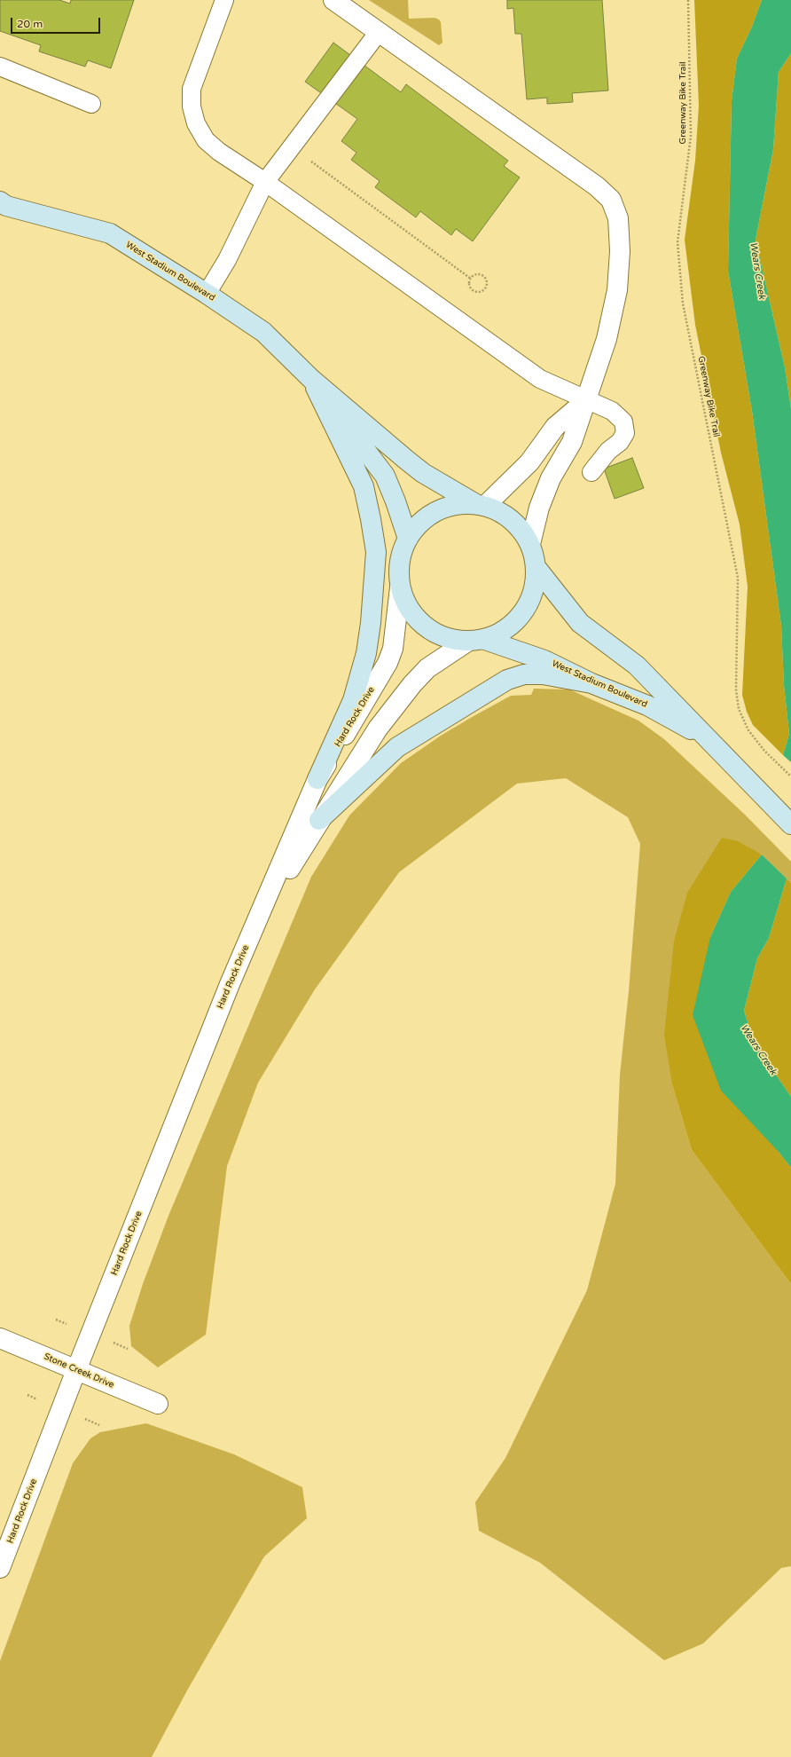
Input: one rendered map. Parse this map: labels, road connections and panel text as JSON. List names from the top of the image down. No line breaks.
{"streets":{"main road":["West Stadium Boulevard"],"street":["Hard Rock Drive","Stone Creek Drive"],"path":["Greenway Bike Trail"]},"crossings":[["West Stadium Boulevard","Hard Rock Drive"],["Hard Rock Drive","Stone Creek Drive"]],"water":["Wears Creek"],"scale_bar":"20 m"}
